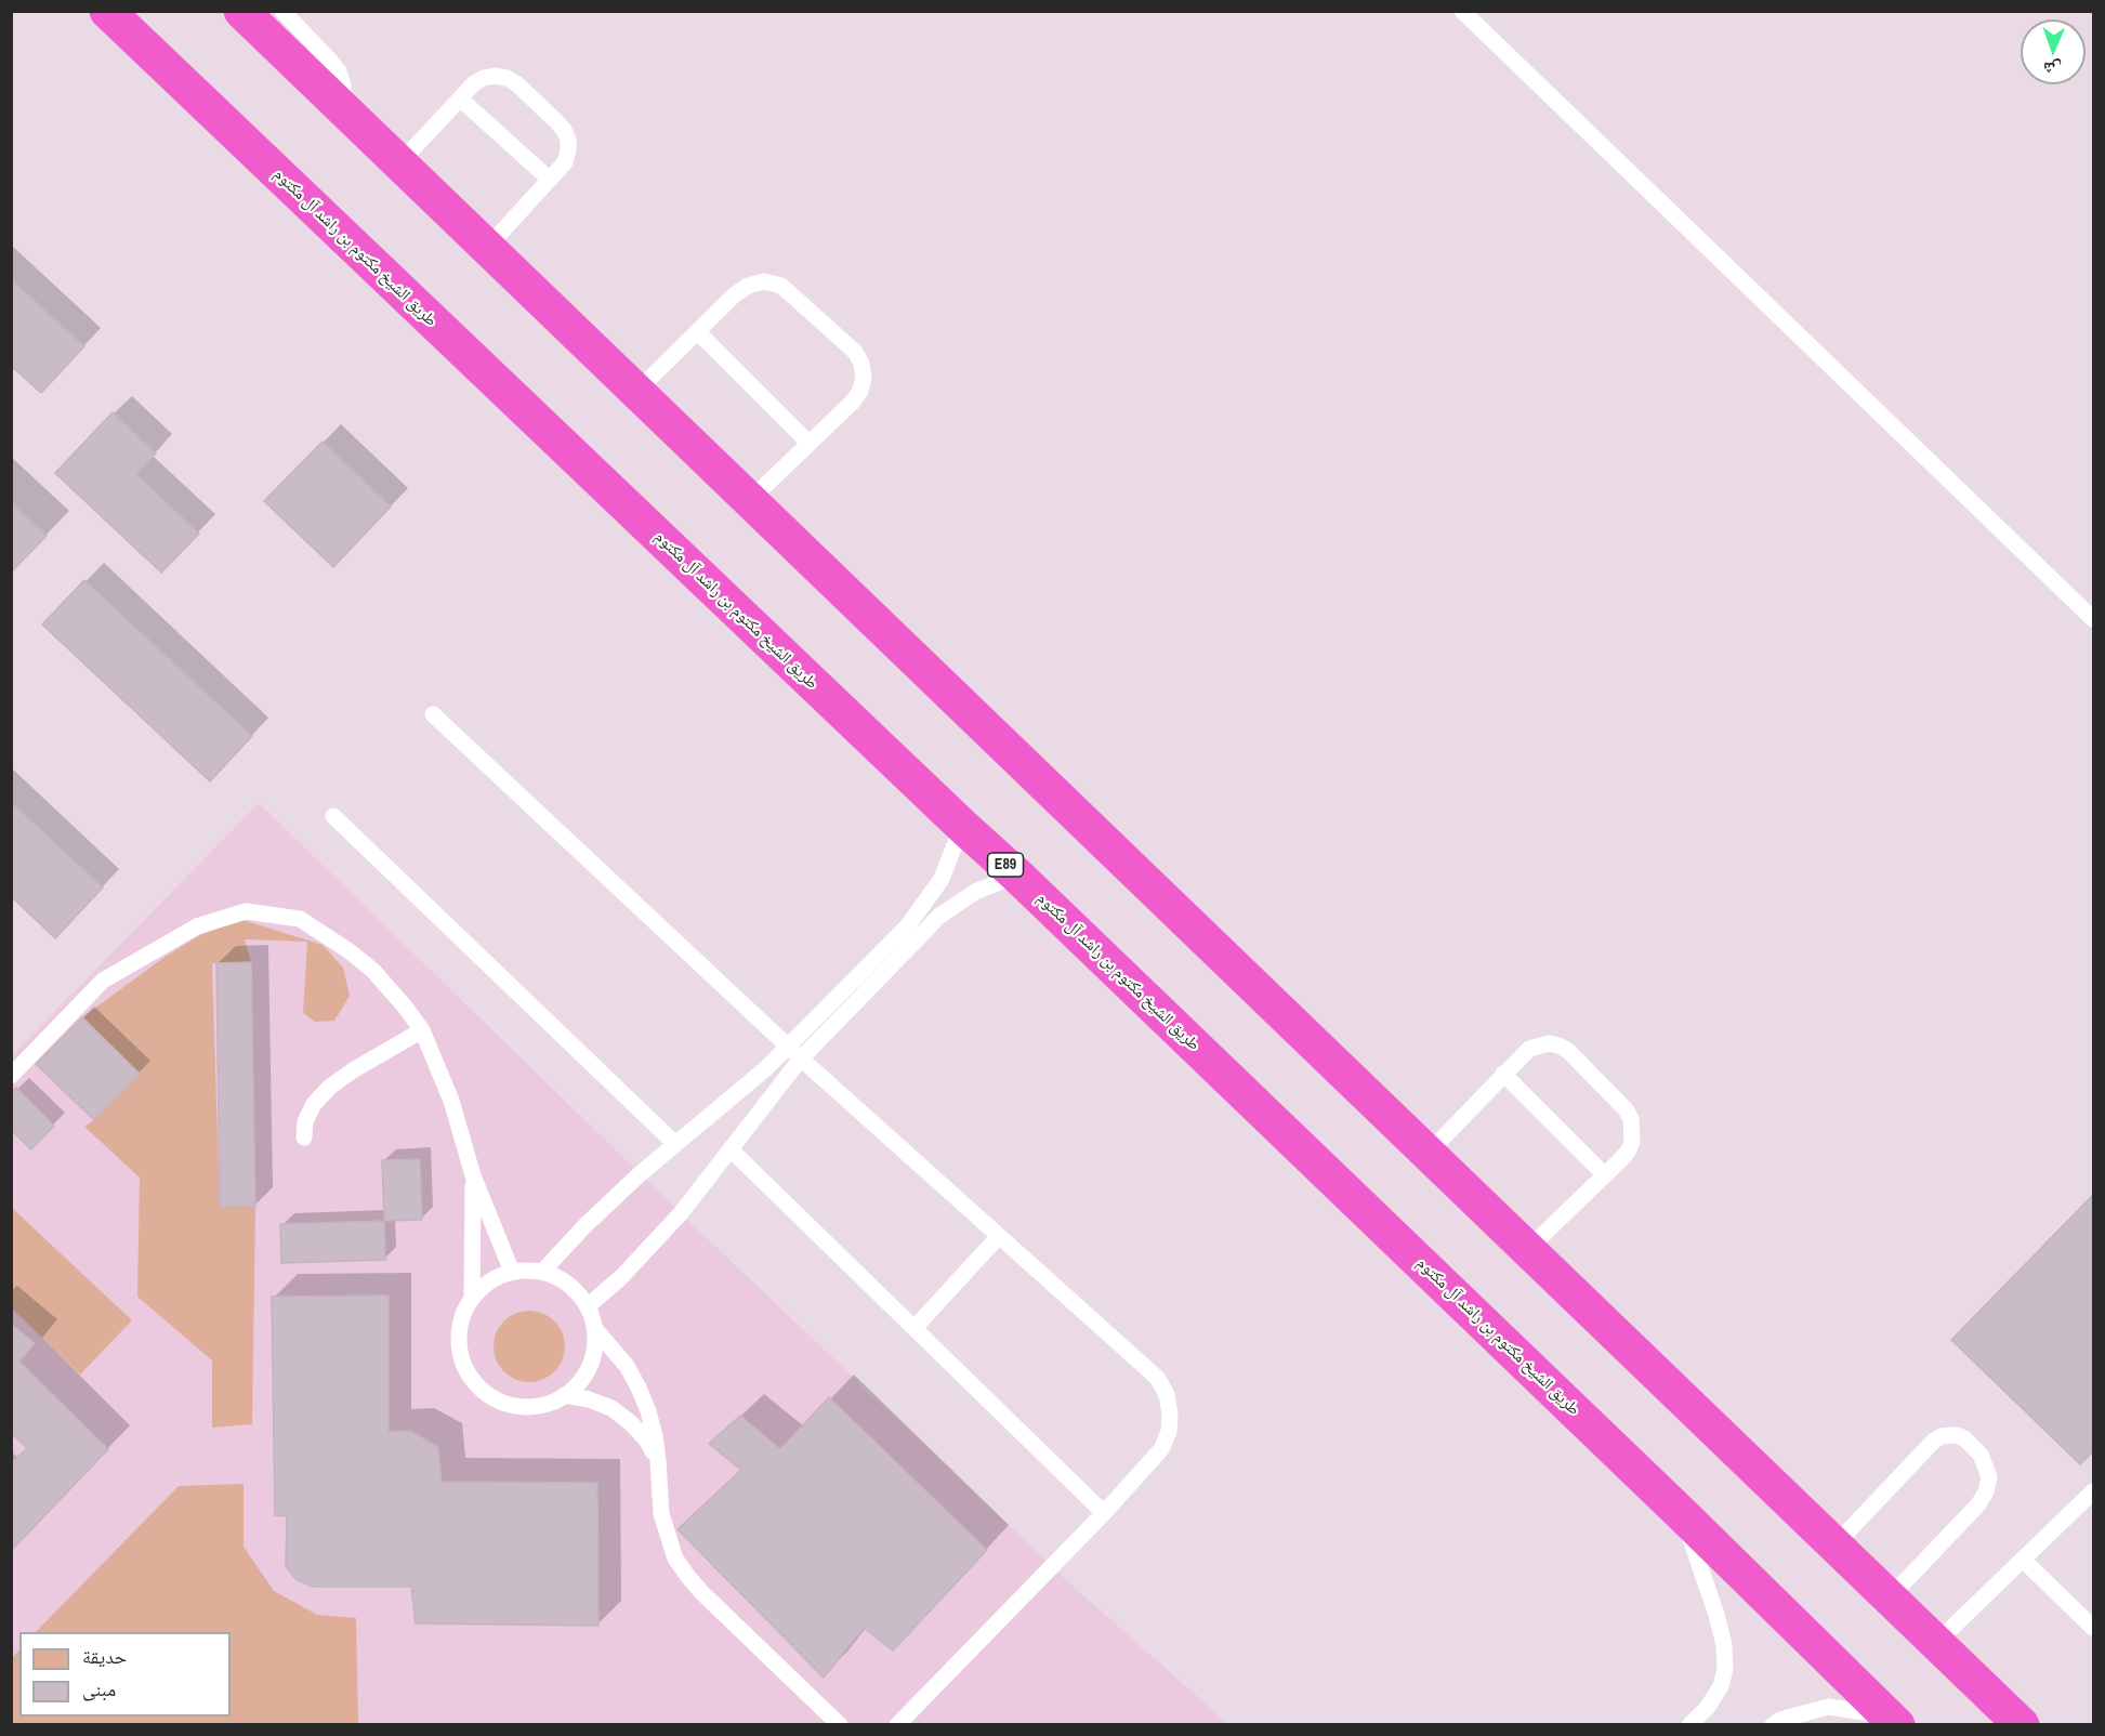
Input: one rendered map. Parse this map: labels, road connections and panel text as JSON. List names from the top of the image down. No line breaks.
{"streets":{"highway":["طريق الشيخ مكتوم بن راشد آل مكتوم","E89"]},"legend":["حديقة","مبنى"],"north":"bottom"}
